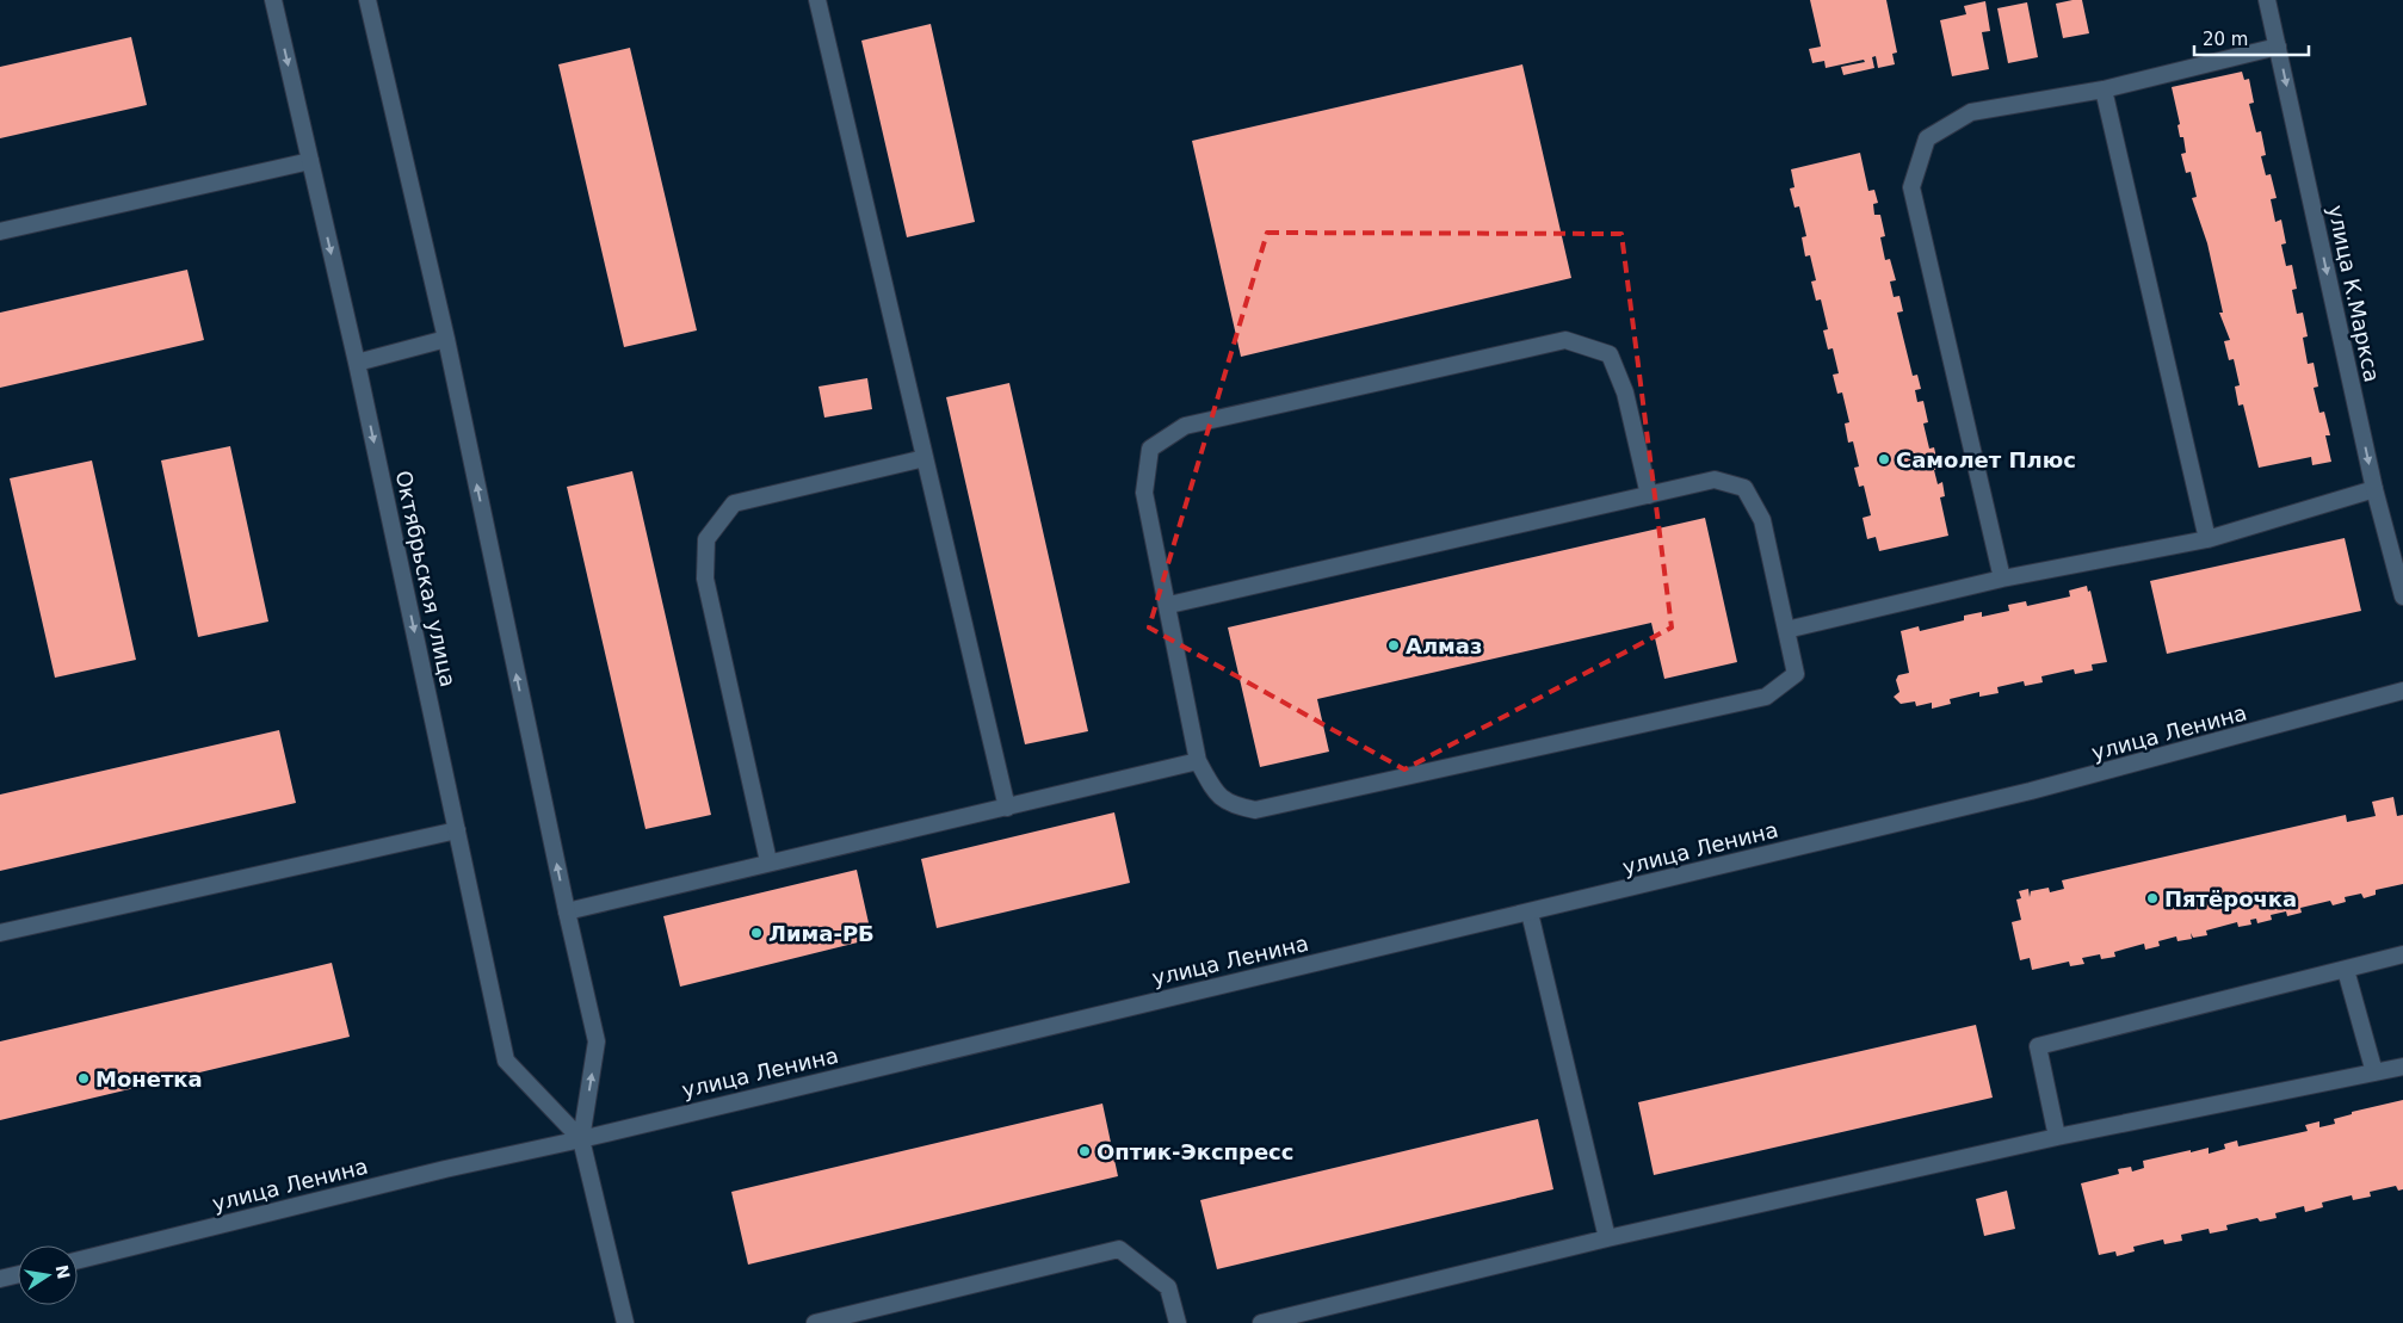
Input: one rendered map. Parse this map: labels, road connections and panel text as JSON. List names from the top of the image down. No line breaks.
{"streets":{"street":["улица К.Маркса","Октябрьская улица","улица Ленина"]},"crossings":[["Октябрьская улица","улица Ленина"]],"one_way":["улица К.Маркса"],"places":["Самолет Плюс","Алмаз","Пятёрочка","Лима-РБ","Монетка","Оптик-Экспресс"],"scale_bar":"20 m","north":"right"}
